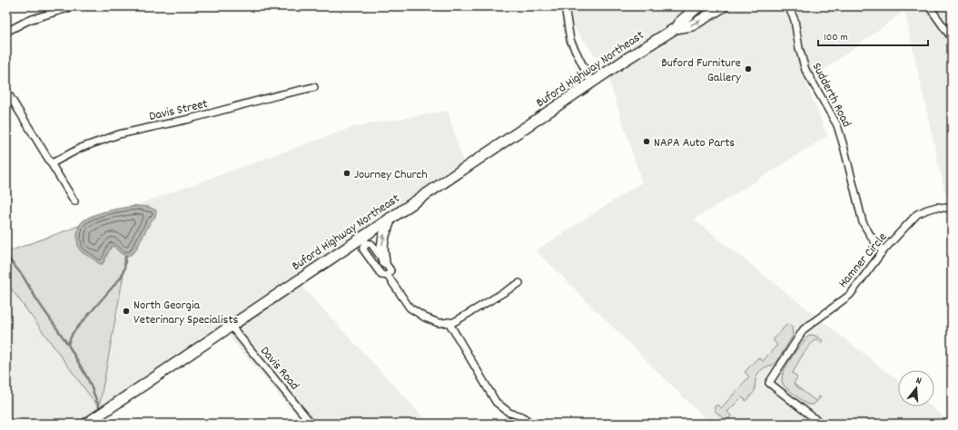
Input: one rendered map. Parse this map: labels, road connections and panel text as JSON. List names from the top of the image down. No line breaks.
{"streets":{"main road":["Buford Highway Northeast"],"street":["Sudderth Road","Davis Street","Hamner Circle","Davis Road"]},"crossings":[["Buford Highway Northeast","Davis Road"],["Sudderth Road","Hamner Circle"]],"places":["Buford Furniture Gallery","NAPA Auto Parts","Journey Church","North Georgia Veterinary Specialists"],"scale_bar":"100 m","north":"top"}
